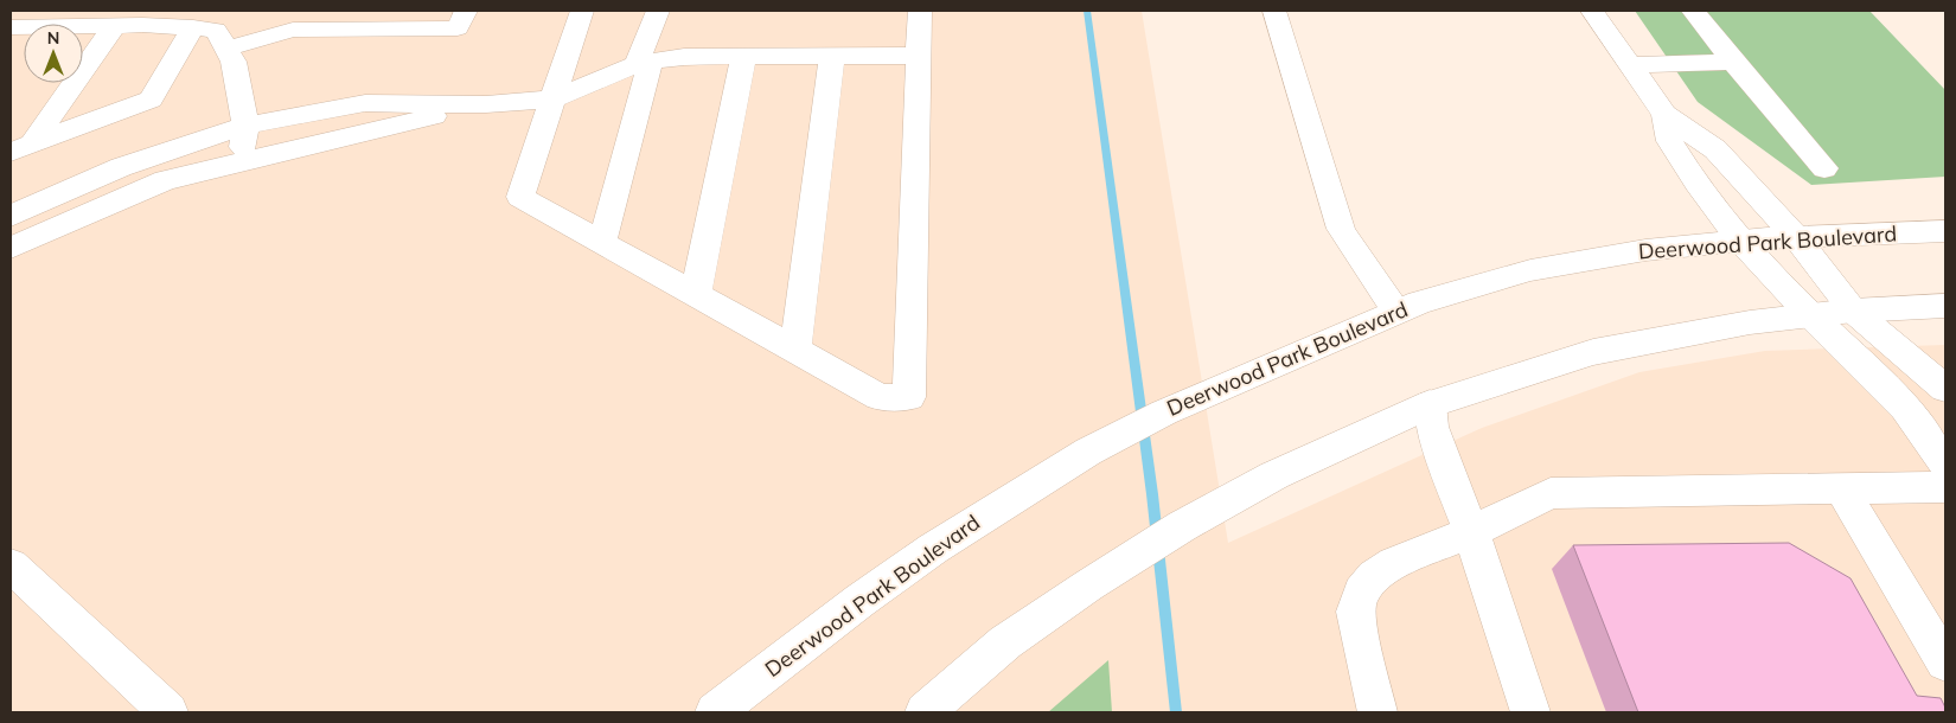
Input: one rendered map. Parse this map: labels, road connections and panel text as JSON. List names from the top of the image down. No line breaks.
{"streets":{"main road":["Deerwood Park Boulevard"]},"north":"top"}
